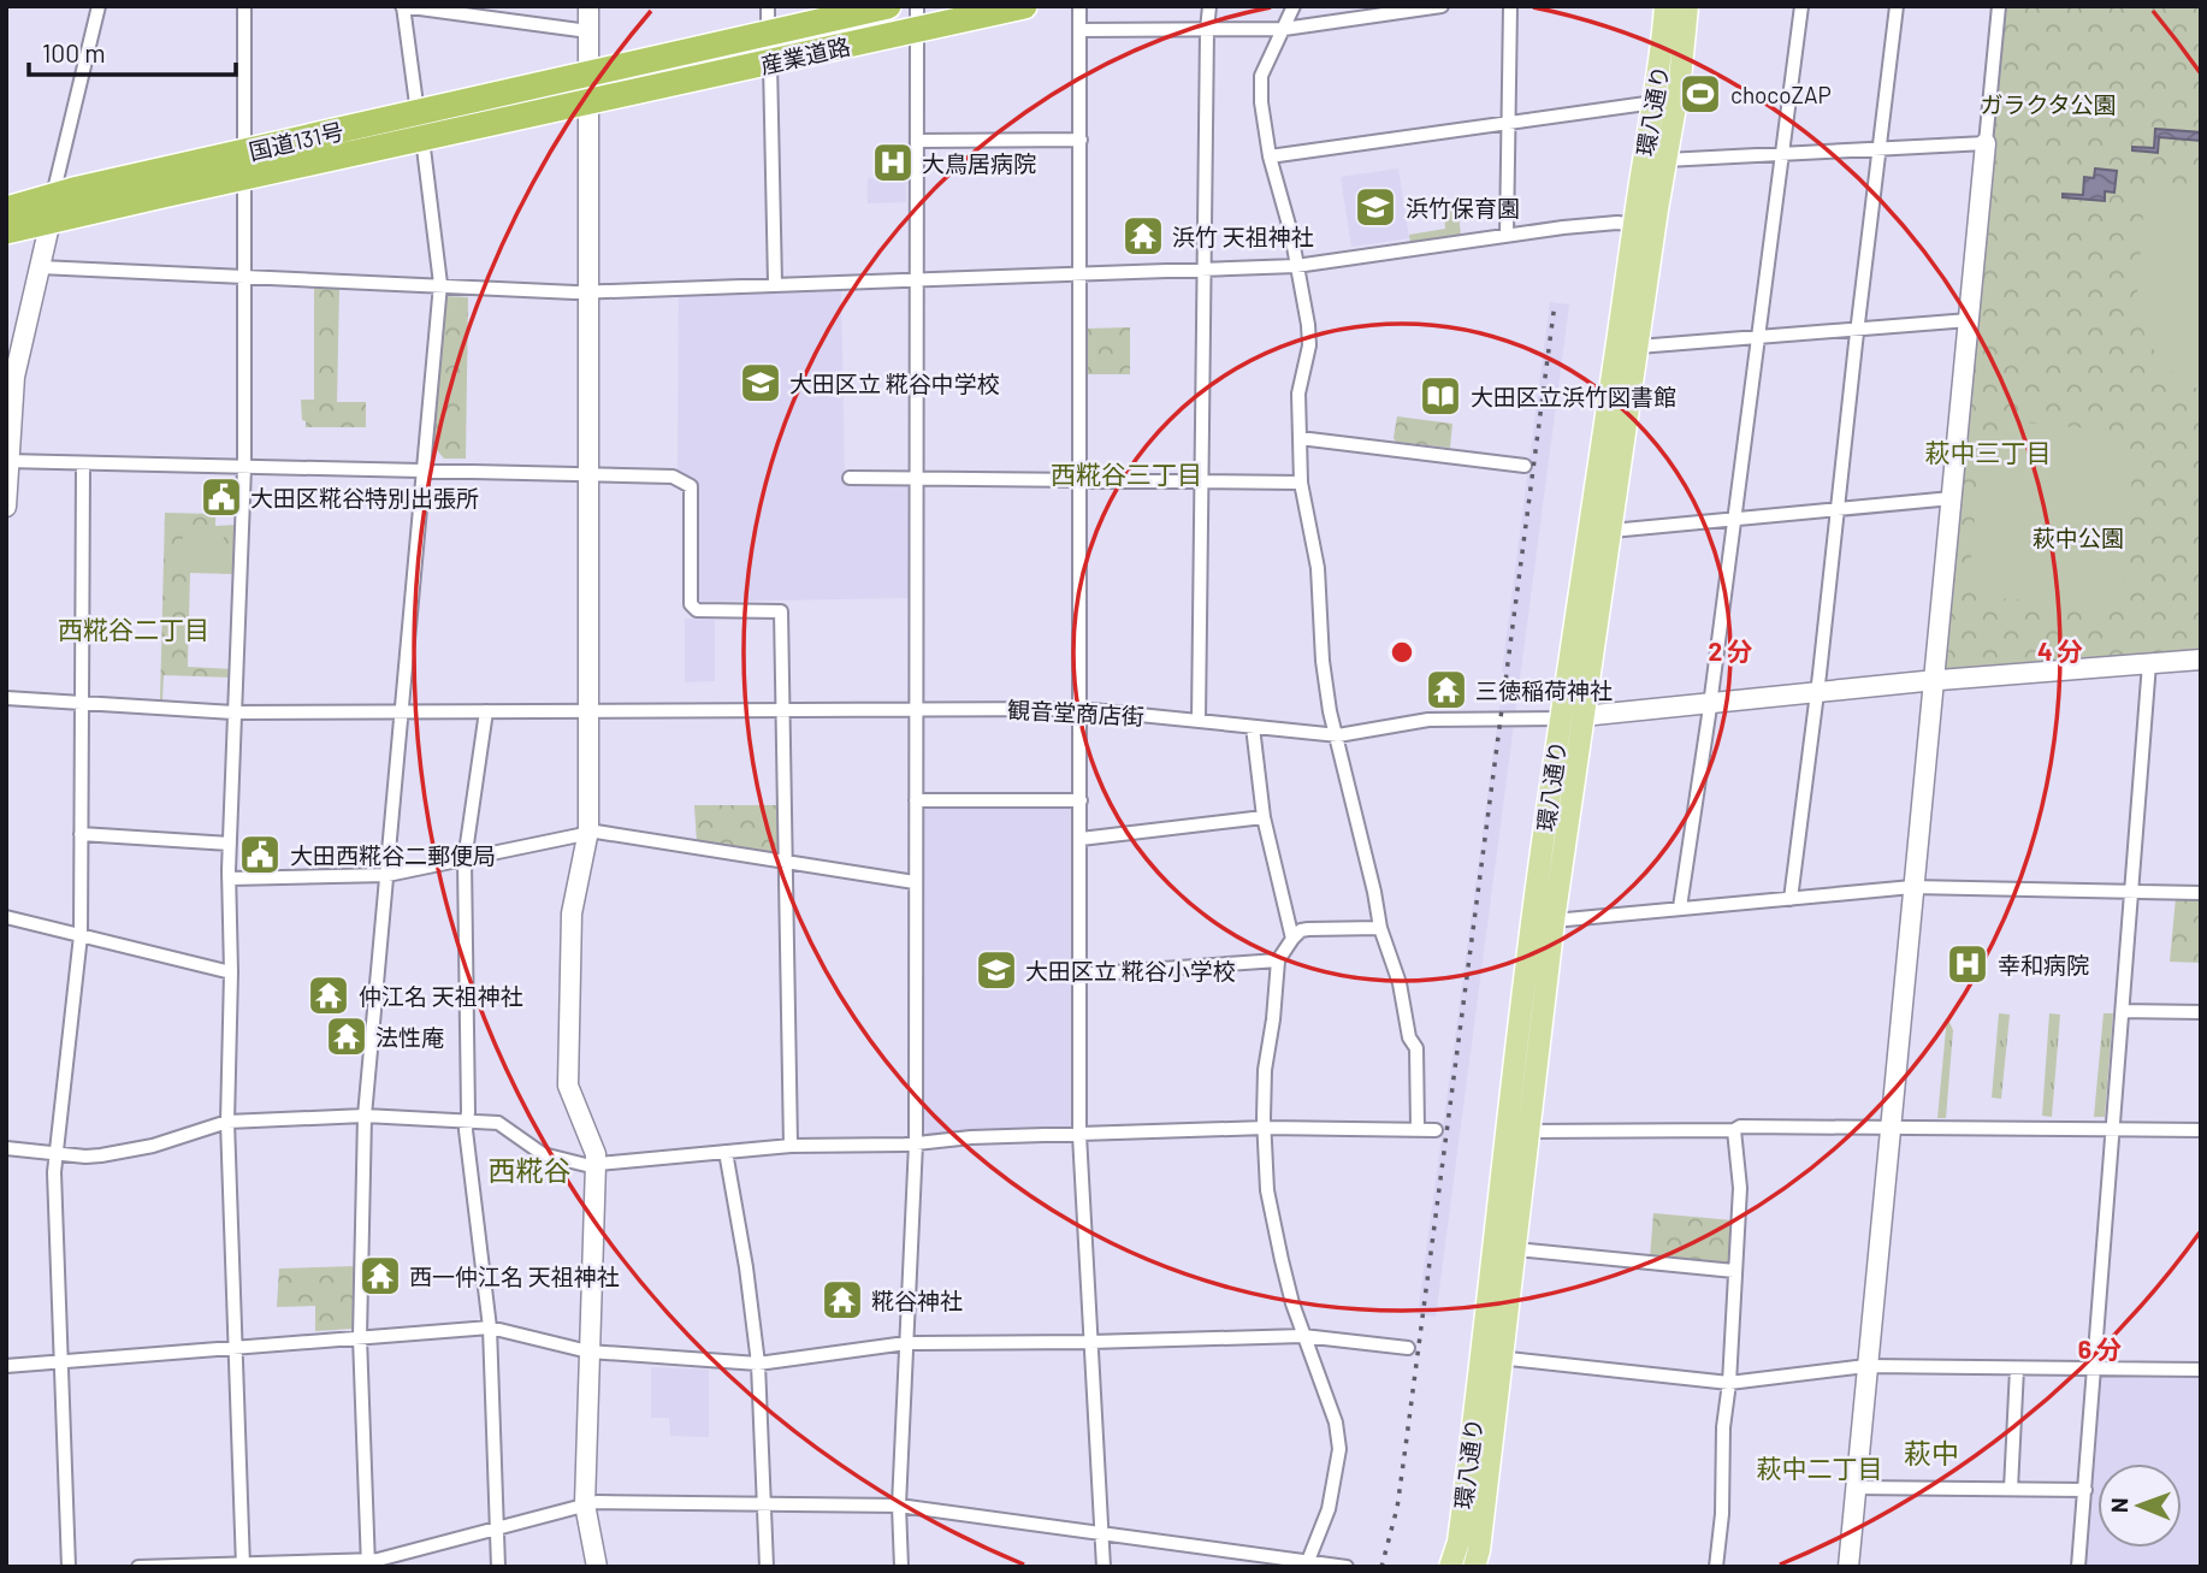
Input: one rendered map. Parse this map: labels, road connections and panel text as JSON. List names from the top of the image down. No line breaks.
{"streets":{"highway":["産業道路","国道131号"],"main road":["環八通り"],"street":["観音堂商店街"]},"crossings":[["産業道路","国道131号"],["環八通り","観音堂商店街"]],"districts":["萩中三丁目","西糀谷三丁目","西糀谷二丁目","西糀谷","萩中","萩中二丁目"],"parks":["ガラクタ公園","萩中公園"],"places":{"sports":["chocoZAP"],"hospital":["大鳥居病院","幸和病院"],"school or university":["浜竹保育園","大田区立 糀谷中学校","大田区立 糀谷小学校"],"temple":["浜竹 天祖神社","三徳稲荷神社","仲江名 天祖神社","法性庵","西一仲江名 天祖神社","糀谷神社"],"library":["大田区立浜竹図書館"],"public building":["大田区糀谷特別出張所","大田西糀谷二郵便局"]},"scale_bar":"100 m","north":"left","rings":["2 分","4 分","6 分"]}
